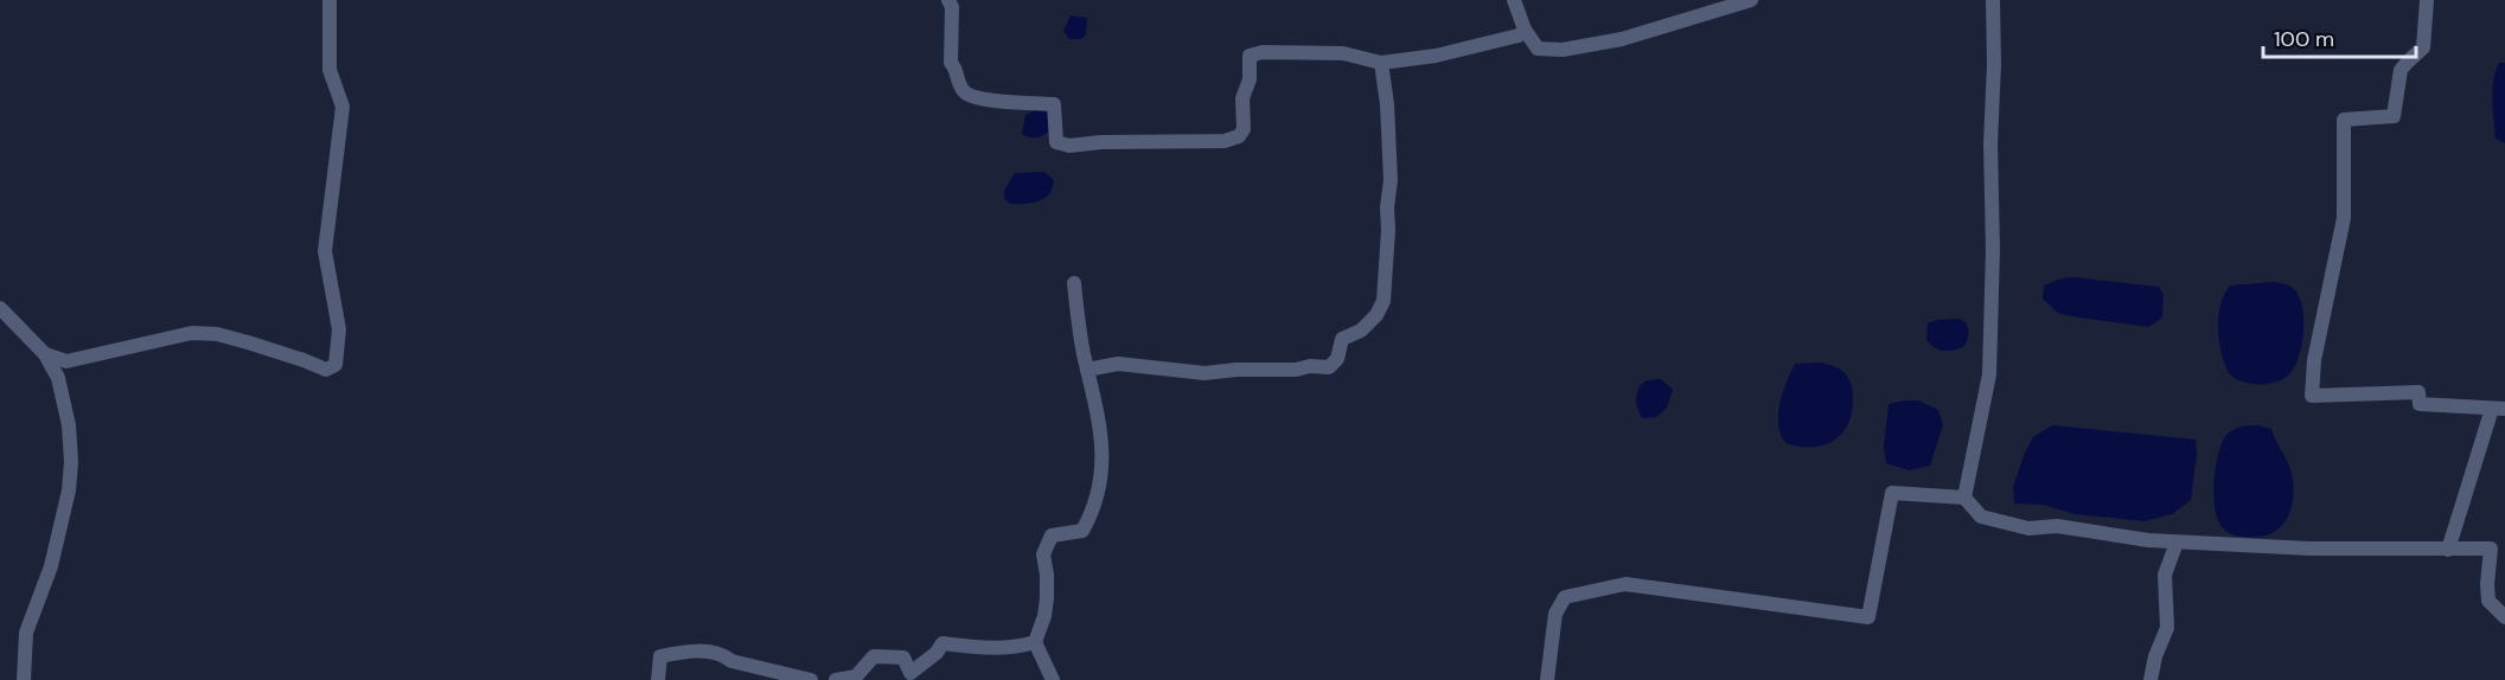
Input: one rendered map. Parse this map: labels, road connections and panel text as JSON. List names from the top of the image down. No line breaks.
{"scale_bar":"100 m"}
